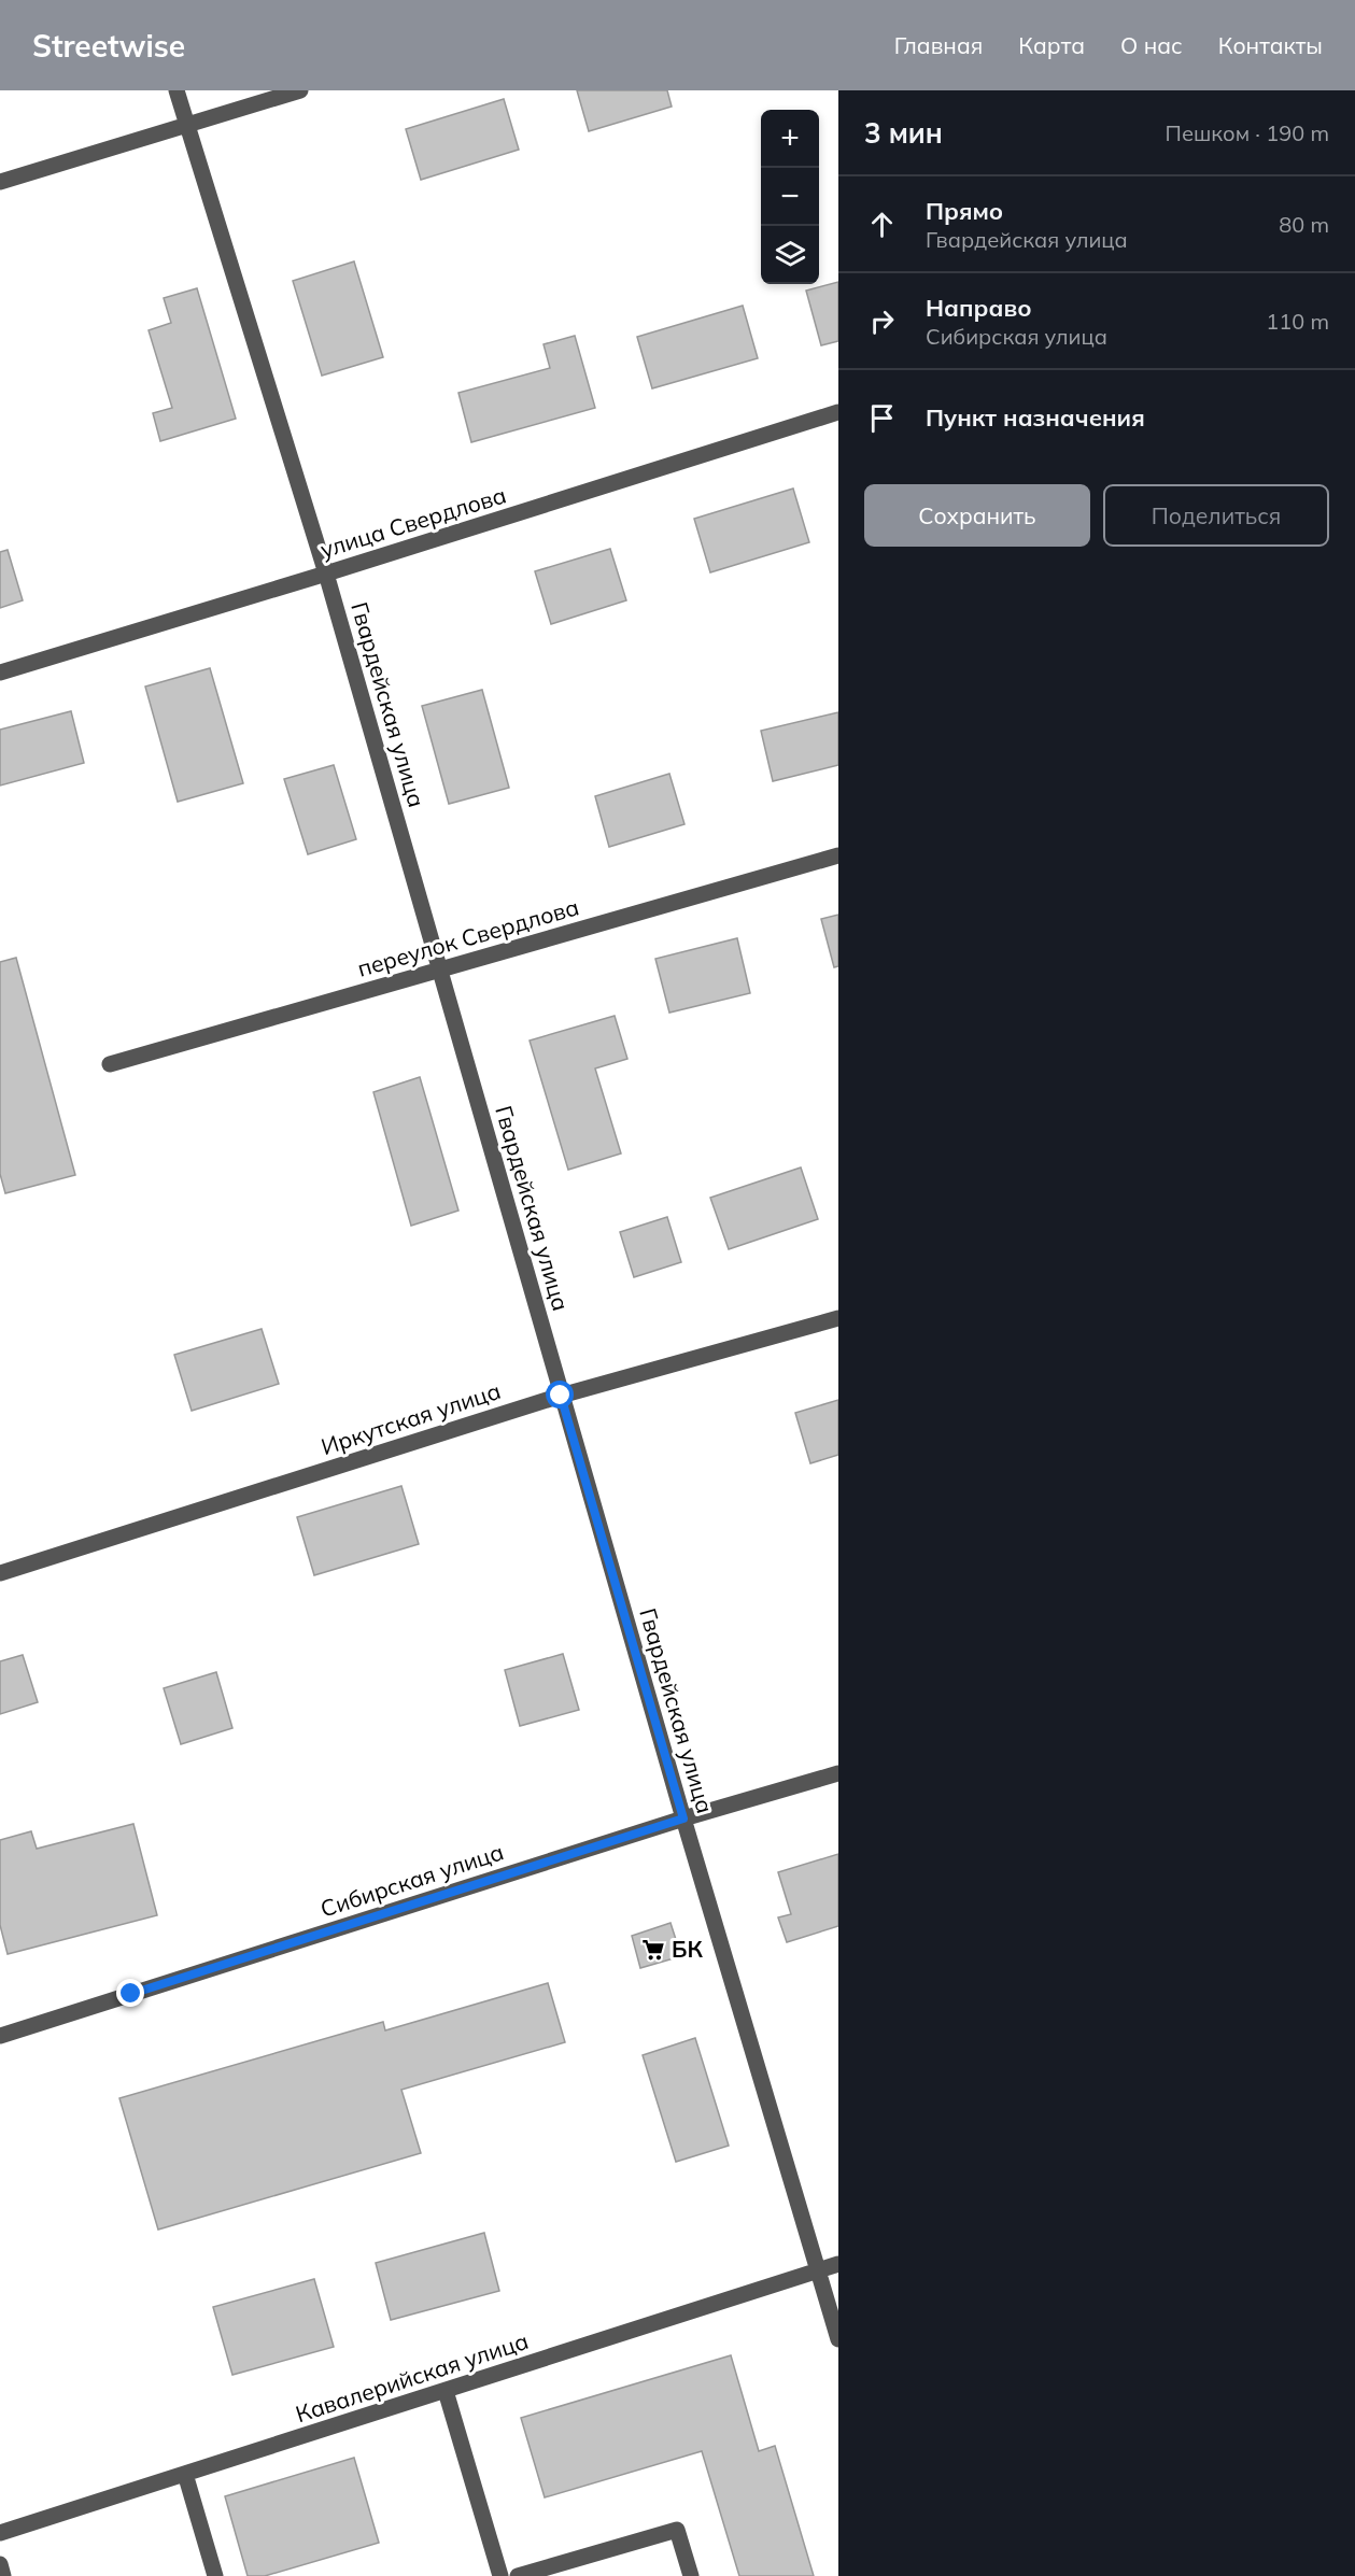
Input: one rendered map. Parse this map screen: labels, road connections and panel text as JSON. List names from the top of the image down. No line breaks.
{"streets":{"street":["улица Свердлова","Гвардейская улица","переулок Свердлова","Иркутская улица","Сибирская улица","Кавалерийская улица"]},"crossings":[["улица Свердлова","Гвардейская улица"],["Гвардейская улица","переулок Свердлова"],["Гвардейская улица","Иркутская улица"],["Гвардейская улица","Сибирская улица"],["Гвардейская улица","Кавалерийская улица"]],"places":{"supermarket":["БК"]},"page":{"header":"Streetwise","nav":["Главная","Карта","О нас","Контакты"],"heading":["3 мин","Пешком · 190 m"],"map_buttons":["+","−"],"list":[["Прямо","Гвардейская улица","80 m"],["Направо","Сибирская улица","110 m"],"Пункт назначения"],"buttons":["Сохранить","Поделиться"]}}
